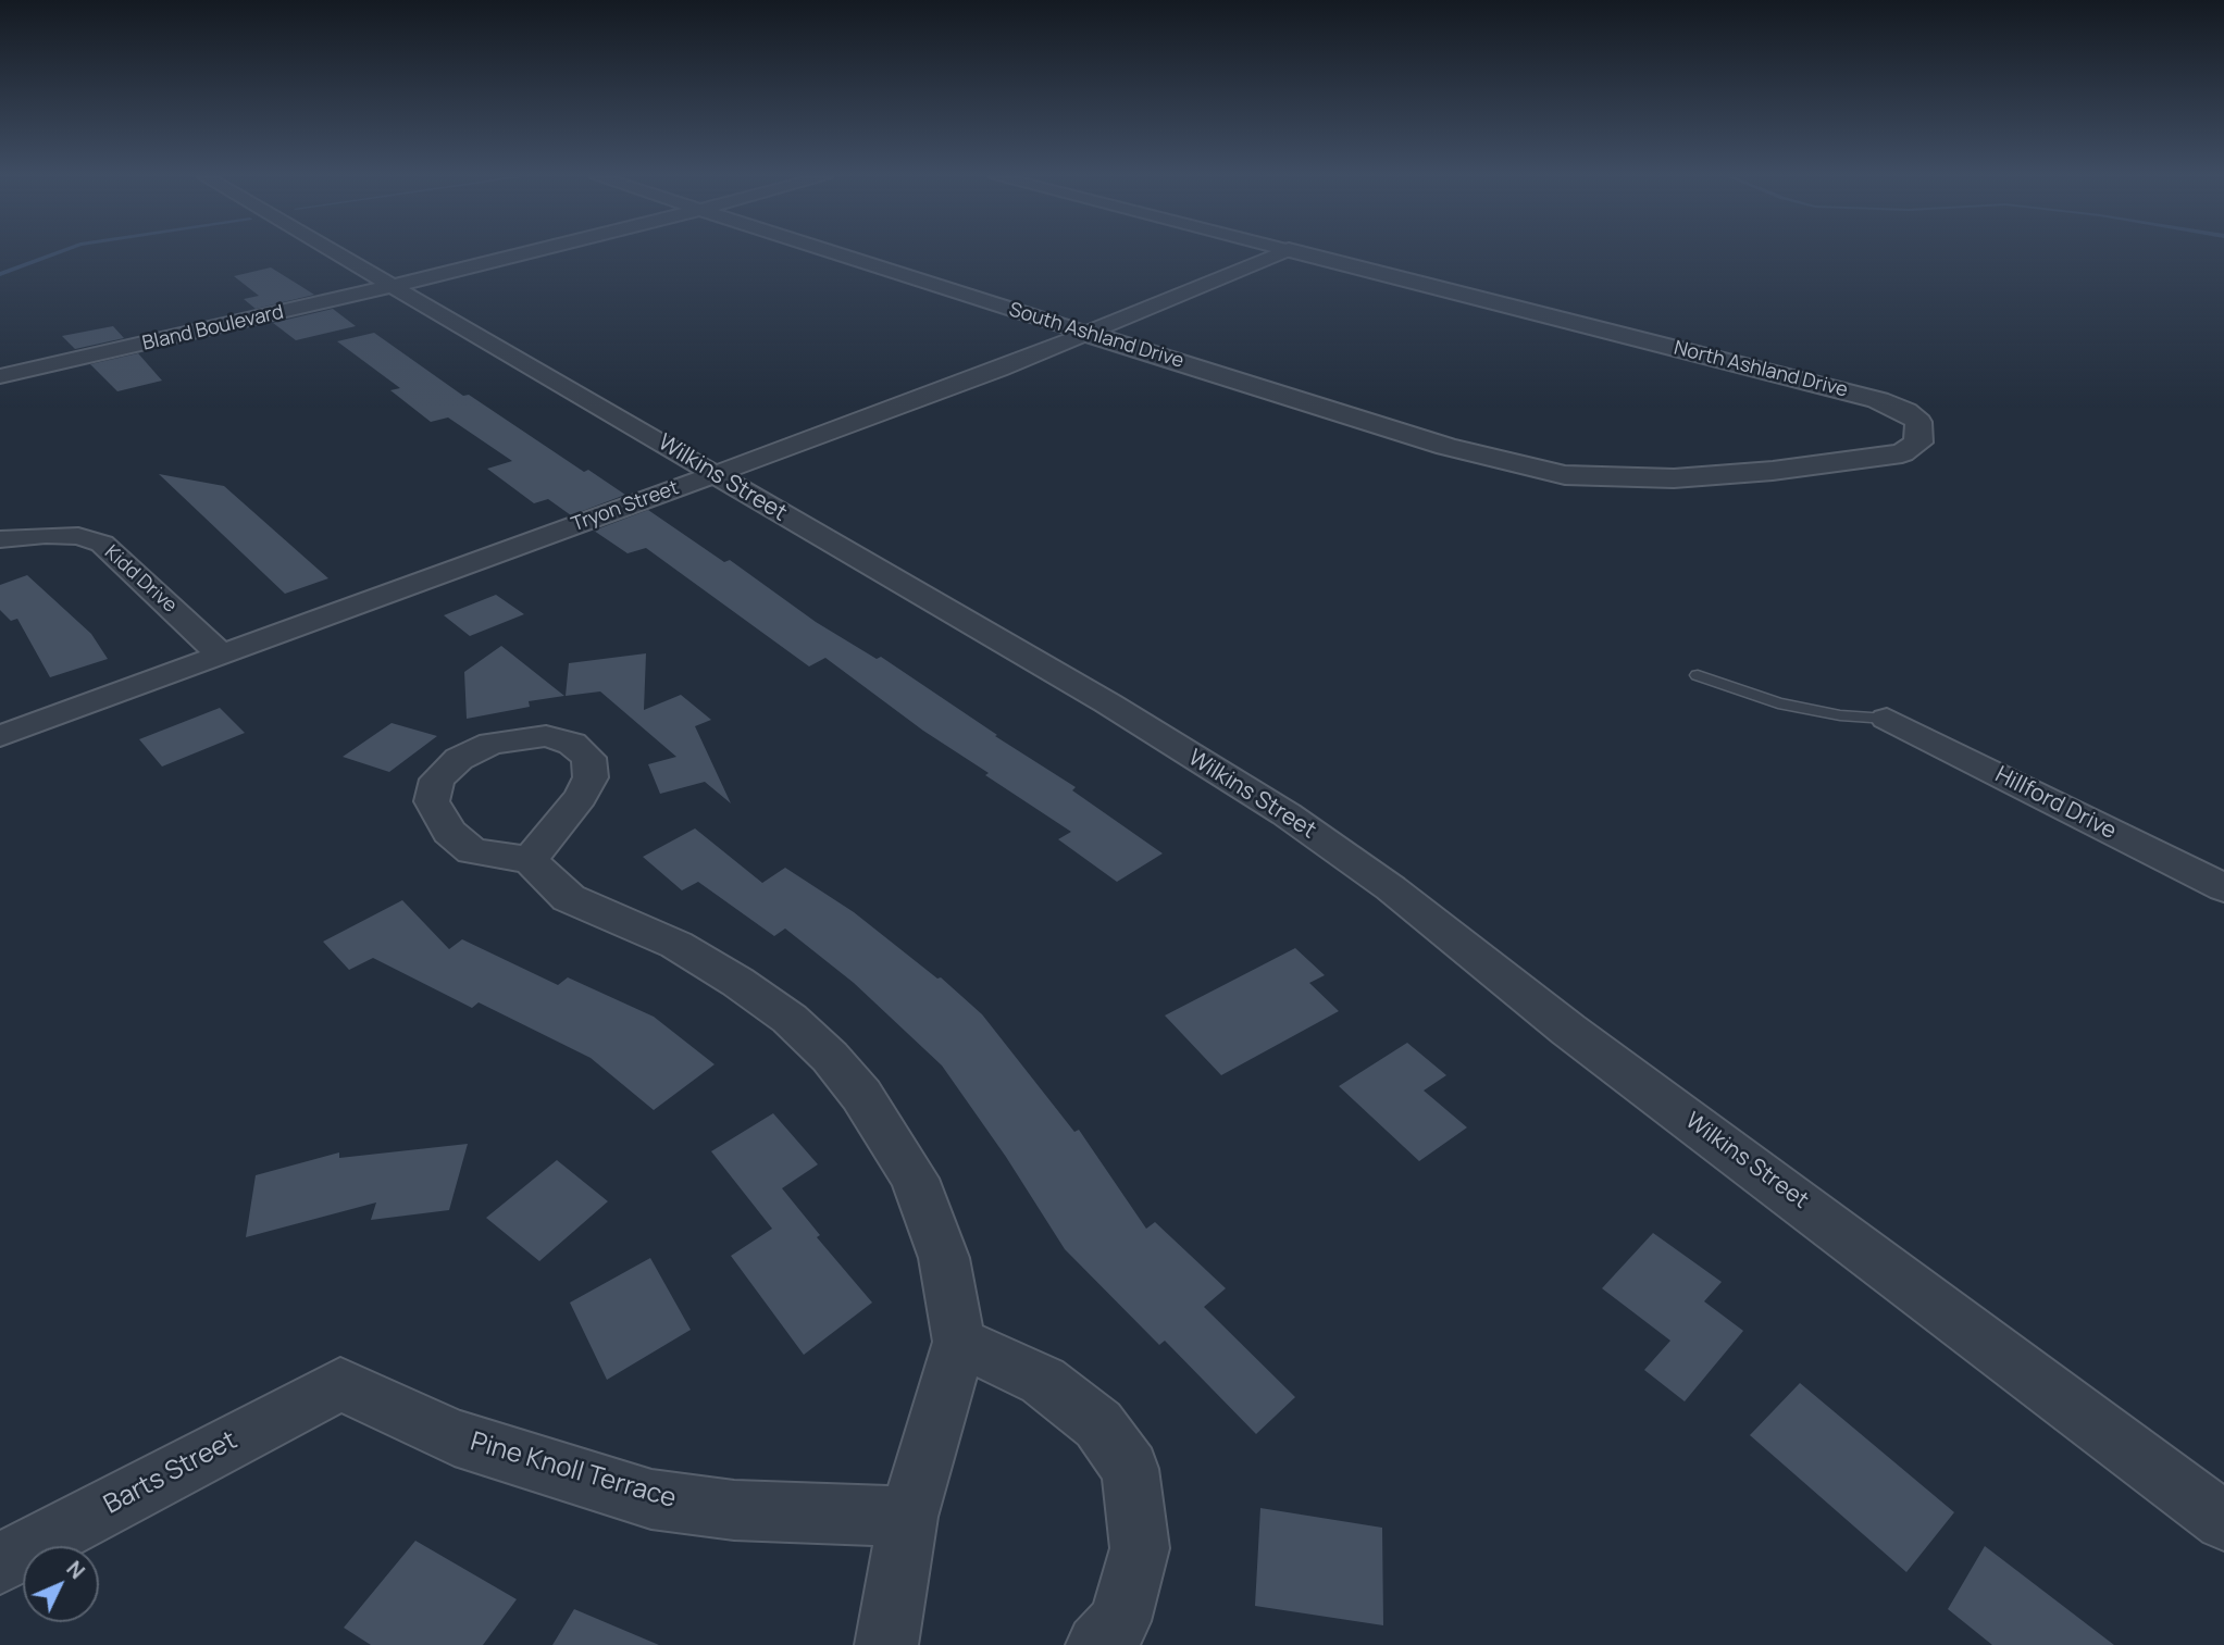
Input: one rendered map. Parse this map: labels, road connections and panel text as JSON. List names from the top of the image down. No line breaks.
{"streets":{"street":["Bland Boulevard","South Ashland Drive","North Ashland Drive","Wilkins Street","Tryon Street","Kidd Drive","Hillford Drive","Pine Knoll Terrace","Barts Street"]},"crossings":[["Bland Boulevard","Wilkins Street"],["South Ashland Drive","North Ashland Drive"],["South Ashland Drive","Tryon Street"],["Wilkins Street","Tryon Street"],["Tryon Street","Kidd Drive"],["Pine Knoll Terrace","Barts Street"]],"north":"top right"}
